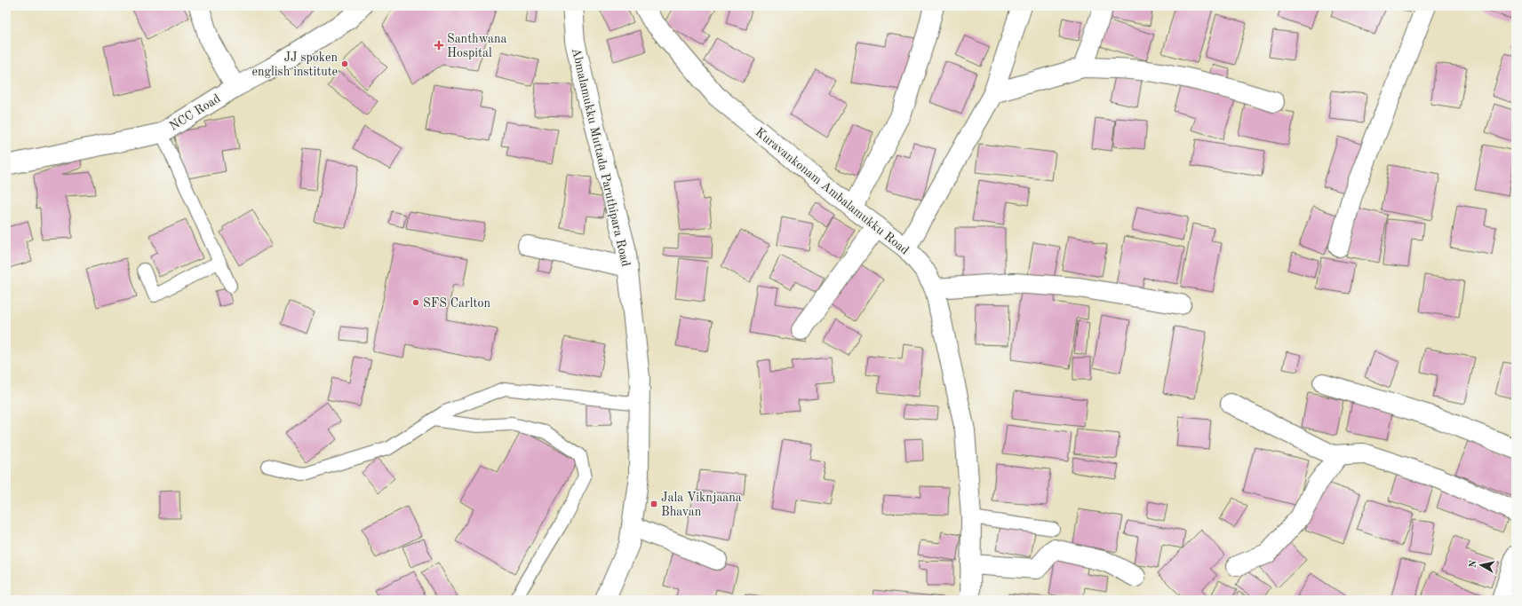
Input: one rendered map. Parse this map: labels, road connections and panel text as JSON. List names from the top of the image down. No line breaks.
{"streets":{"street":["NCC Road","Abmalamukku Muttada Paruthipara Road","Kuravankonam Ambalamukku Road"]},"places":{"health":["Santhwana Hospital"],"other":["JJ spoken english institute","SFS Carlton"],"transit":["Jala Viknjaana Bhavan"]},"north":"left"}
